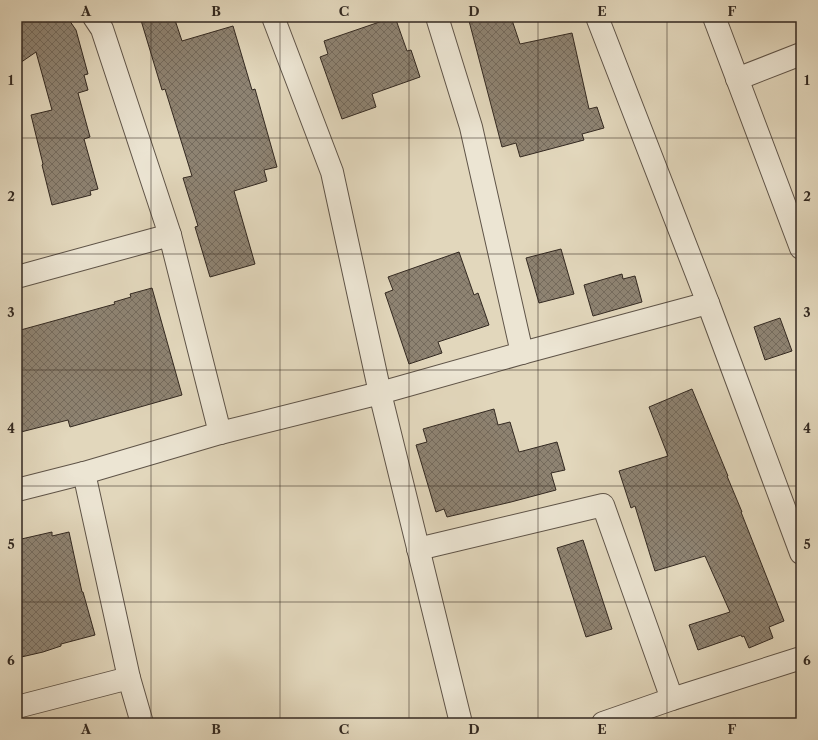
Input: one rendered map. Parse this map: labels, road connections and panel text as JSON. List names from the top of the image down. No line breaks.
{"grid":{"columns":["A","B","C","D","E","F"],"rows":["1","2","3","4","5","6"]}}
